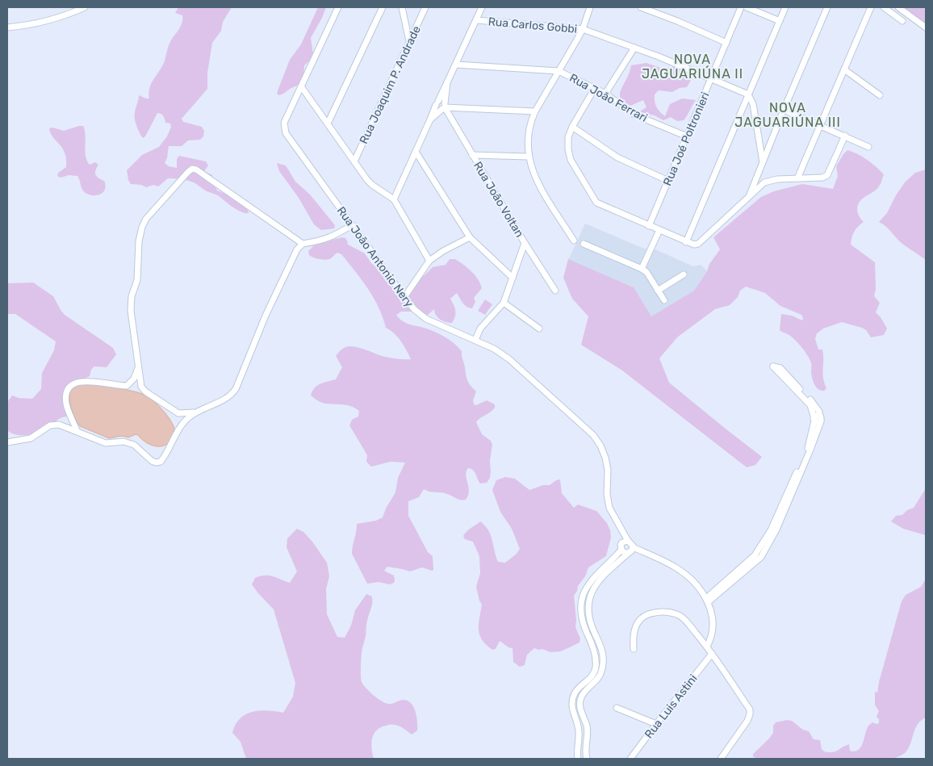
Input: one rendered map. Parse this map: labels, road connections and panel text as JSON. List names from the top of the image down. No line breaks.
{"streets":{"street":["Rua Carlos Gobbi","Rua Joaquim P. Andrade","Rua João Ferrari","Rua Joé Poltronieri","Rua João Voltan","Rua João Antonio Nery","Rua Luis Astini"]},"crossings":[["Rua Carlos Gobbi","Rua Joé Poltronieri"],["Rua João Ferrari","Rua Joé Poltronieri"]],"districts":["NOVA JAGUARIÚNA II","NOVA JAGUARIÚNA III"]}
